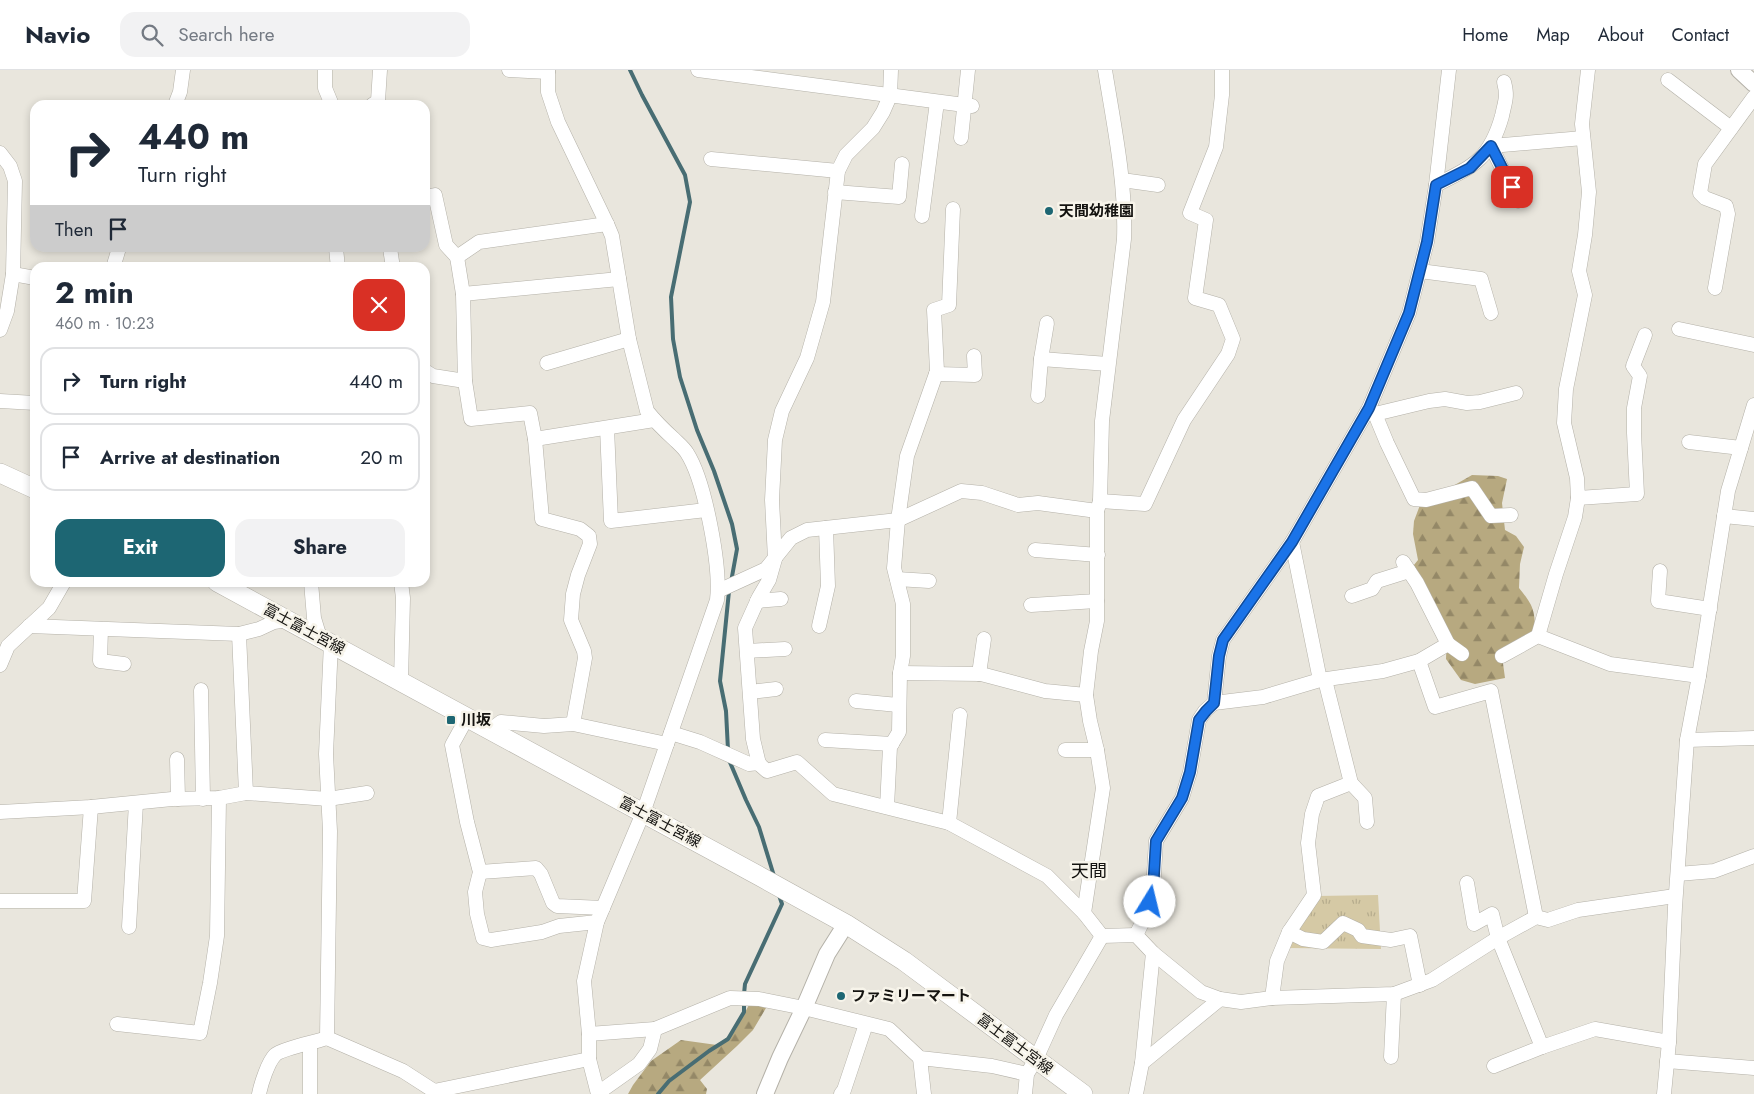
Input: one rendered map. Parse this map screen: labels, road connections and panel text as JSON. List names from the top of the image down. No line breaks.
{"streets":{"main road":["富士富士宮線"]},"districts":["天間"],"places":{"other":["天間幼稚園","ファミリーマート"],"transit":["川坂"]},"page":{"header":"Navio","search":"Search here","nav":["Home","Map","About","Contact"],"turn":["440 m","Turn right"],"then":"Then","heading":["2 min","460 m · 10:23"],"list":[{"name":"Turn right","value":"440 m"},{"name":"Arrive at destination","value":"20 m"}],"buttons":["Exit","Share"]}}
